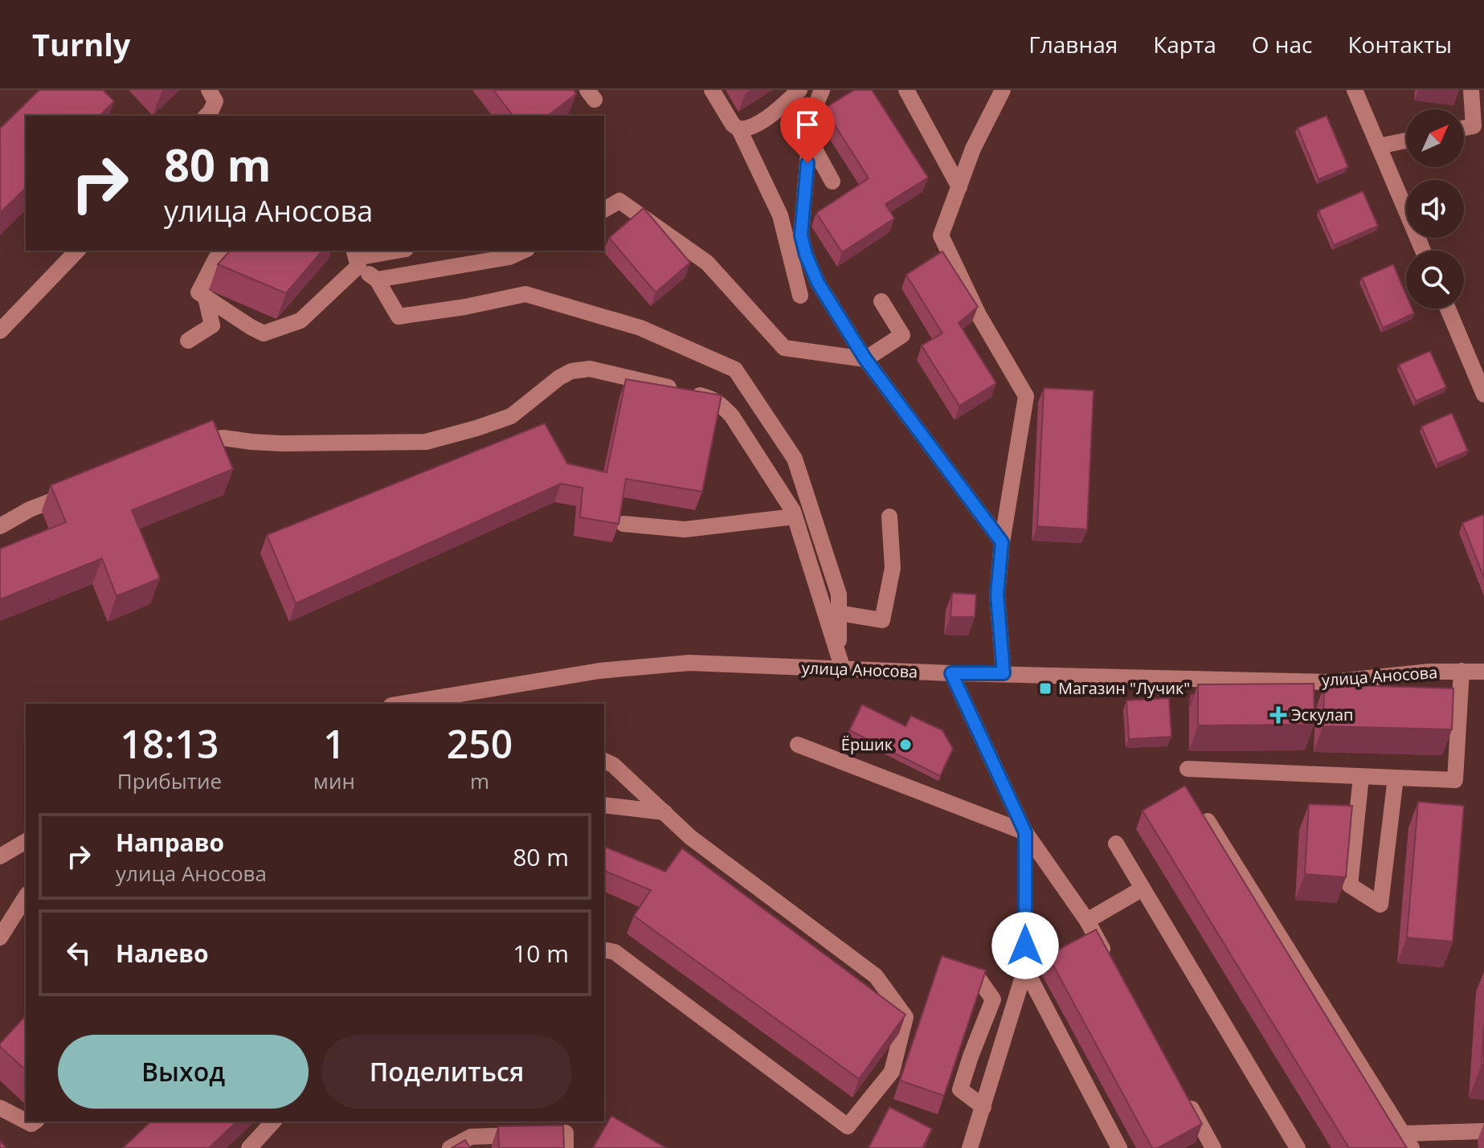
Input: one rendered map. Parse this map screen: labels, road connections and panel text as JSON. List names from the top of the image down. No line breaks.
{"streets":{"street":["улица Аносова"]},"places":{"transit":["Магазин \"Лучик\""],"health":["Эскулап"],"other":["Ёршик"]},"north":"top right","page":{"header":"Turnly","nav":["Главная","Карта","О нас","Контакты"],"turn":["80 m","улица Аносова"],"eta":["18:13","Прибытие","1","мин","250","m"],"list":[{"name":"Направо","note":"улица Аносова","value":"80 m"},{"name":"Налево","value":"10 m"}],"buttons":["Выход","Поделиться"]}}
